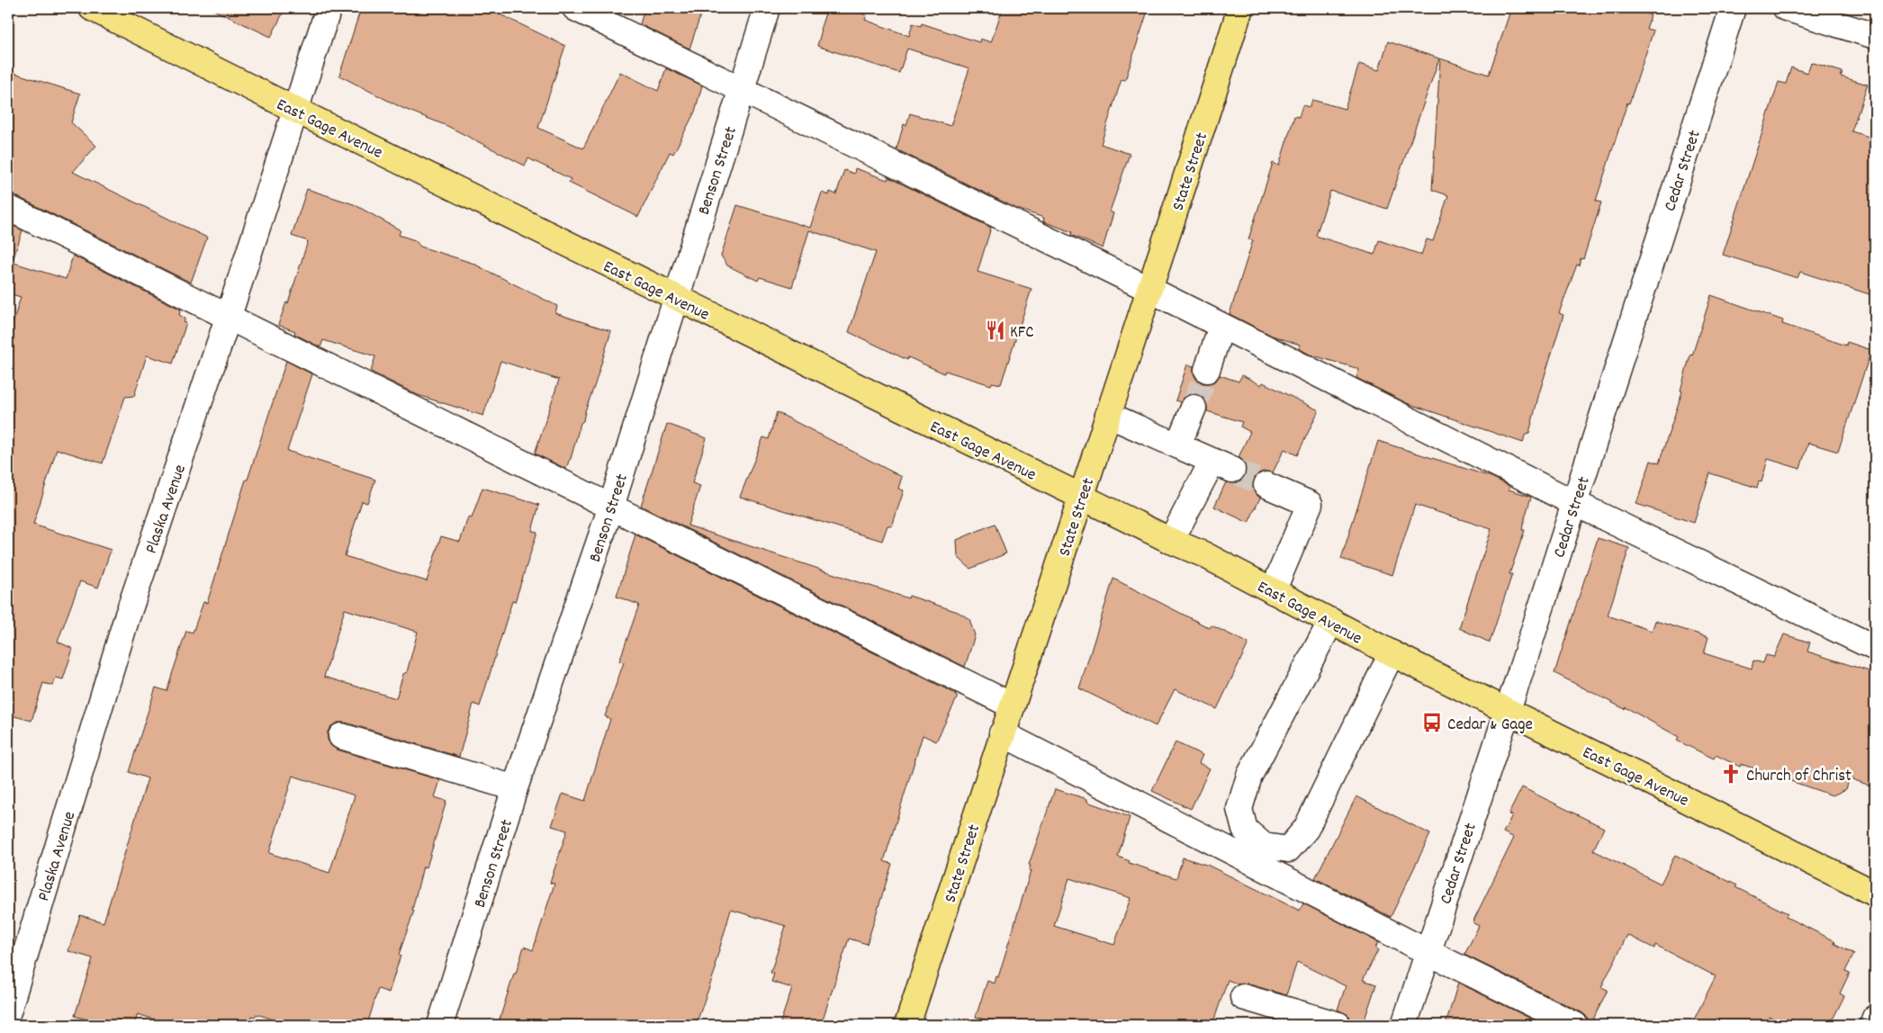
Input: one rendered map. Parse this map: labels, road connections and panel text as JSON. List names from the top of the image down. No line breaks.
{"streets":{"main road":["East Gage Avenue","State Street"],"street":["Benson Street","Cedar Street","Plaska Avenue"]},"crossings":[["East Gage Avenue","Benson Street"],["East Gage Avenue","Cedar Street"],["East Gage Avenue","State Street"],["East Gage Avenue","Plaska Avenue"]],"places":{"restaurant":["KFC"],"bus stop":["Cedar & Gage"],"church":["Church of Christ"]}}
